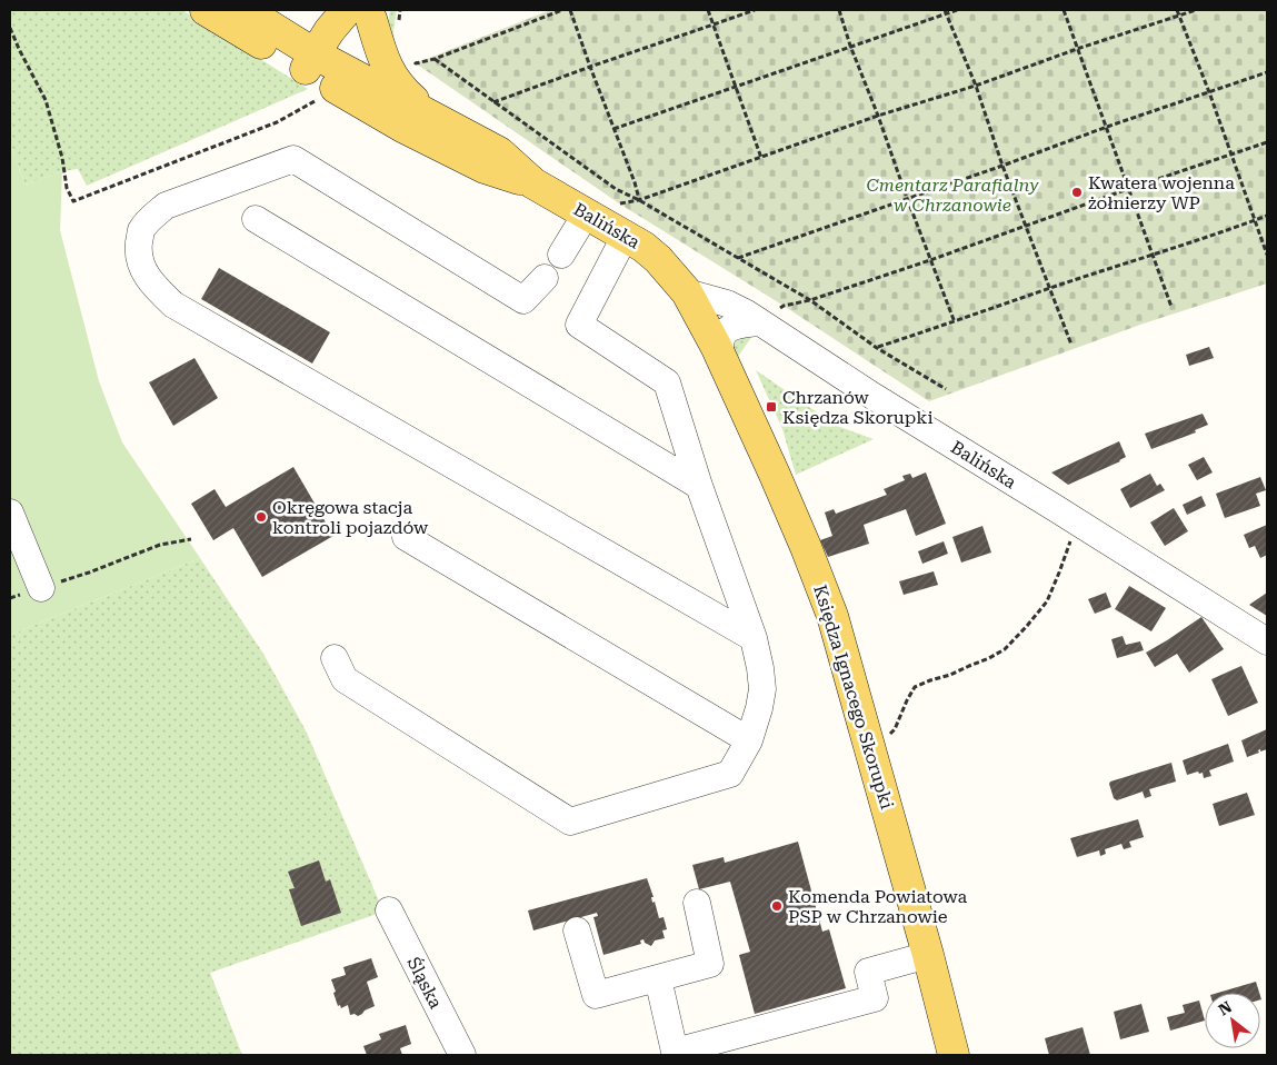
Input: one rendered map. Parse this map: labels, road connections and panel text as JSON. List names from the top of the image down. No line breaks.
{"streets":{"main road":["Balińska","Księdza Ignacego Skorupki"],"street":["Śląska"]},"crossings":[["Balińska","Księdza Ignacego Skorupki"]],"parks":["Cmentarz Parafialny w Chrzanowie"],"places":{"other":["Kwatera wojenna żołnierzy WP","Okręgowa stacja kontroli pojazdów","Komenda Powiatowa PSP w Chrzanowie"],"transit":["Chrzanów Księdza Skorupki"]},"north":"top left"}
